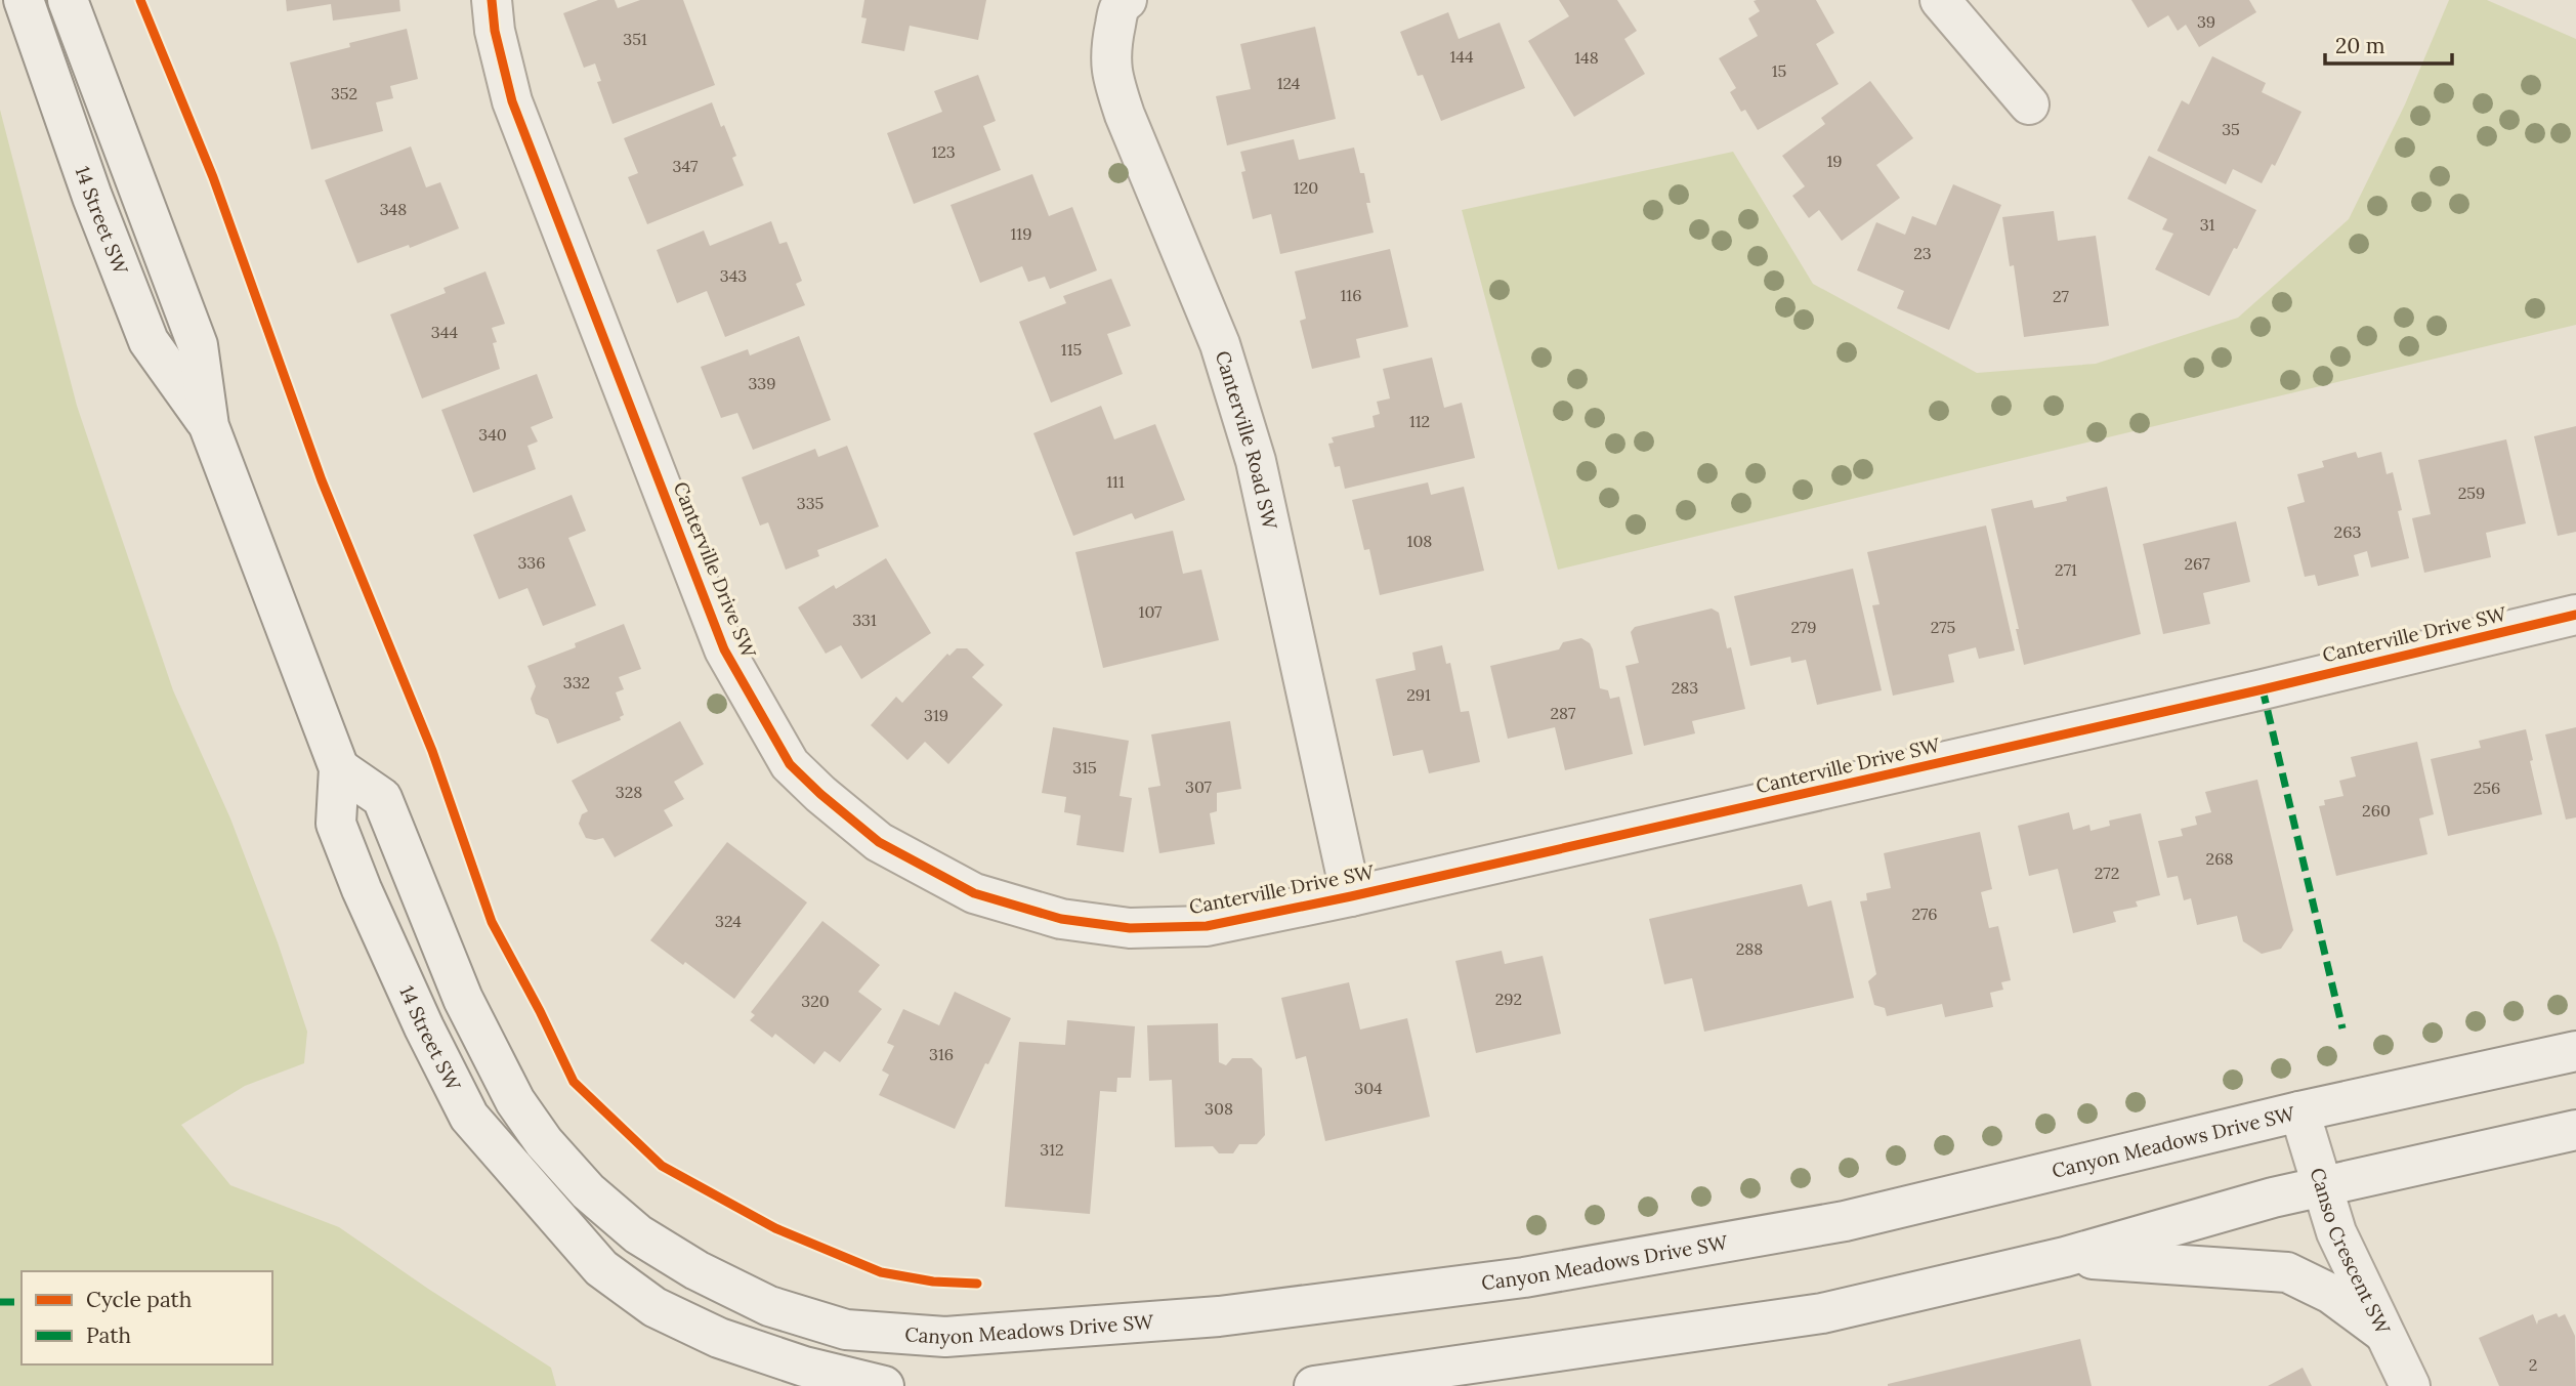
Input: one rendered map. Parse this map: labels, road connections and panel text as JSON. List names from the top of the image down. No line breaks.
{"streets":{"main road":["14 Street SW","Canterville Road SW","Canterville Drive SW","Canyon Meadows Drive SW","Canso Crescent SW"]},"crossings":[["14 Street SW","Canyon Meadows Drive SW"],["Canterville Road SW","Canterville Drive SW"],["Canyon Meadows Drive SW","Canso Crescent SW"]],"house_numbers":["39","351","144","148","15","124","352","35","123","19","347","120","348","31","119","23","343","116","27","344","115","339","112","340","111","259","335","263","108","336","267","271","107","331","279","275","332","283","291","287","319","315","307","256","328","260","268","272","276","324","288","292","320","316","304","308","312","2"],"legend":["Cycle path","Path"],"scale_bar":"20 m"}
